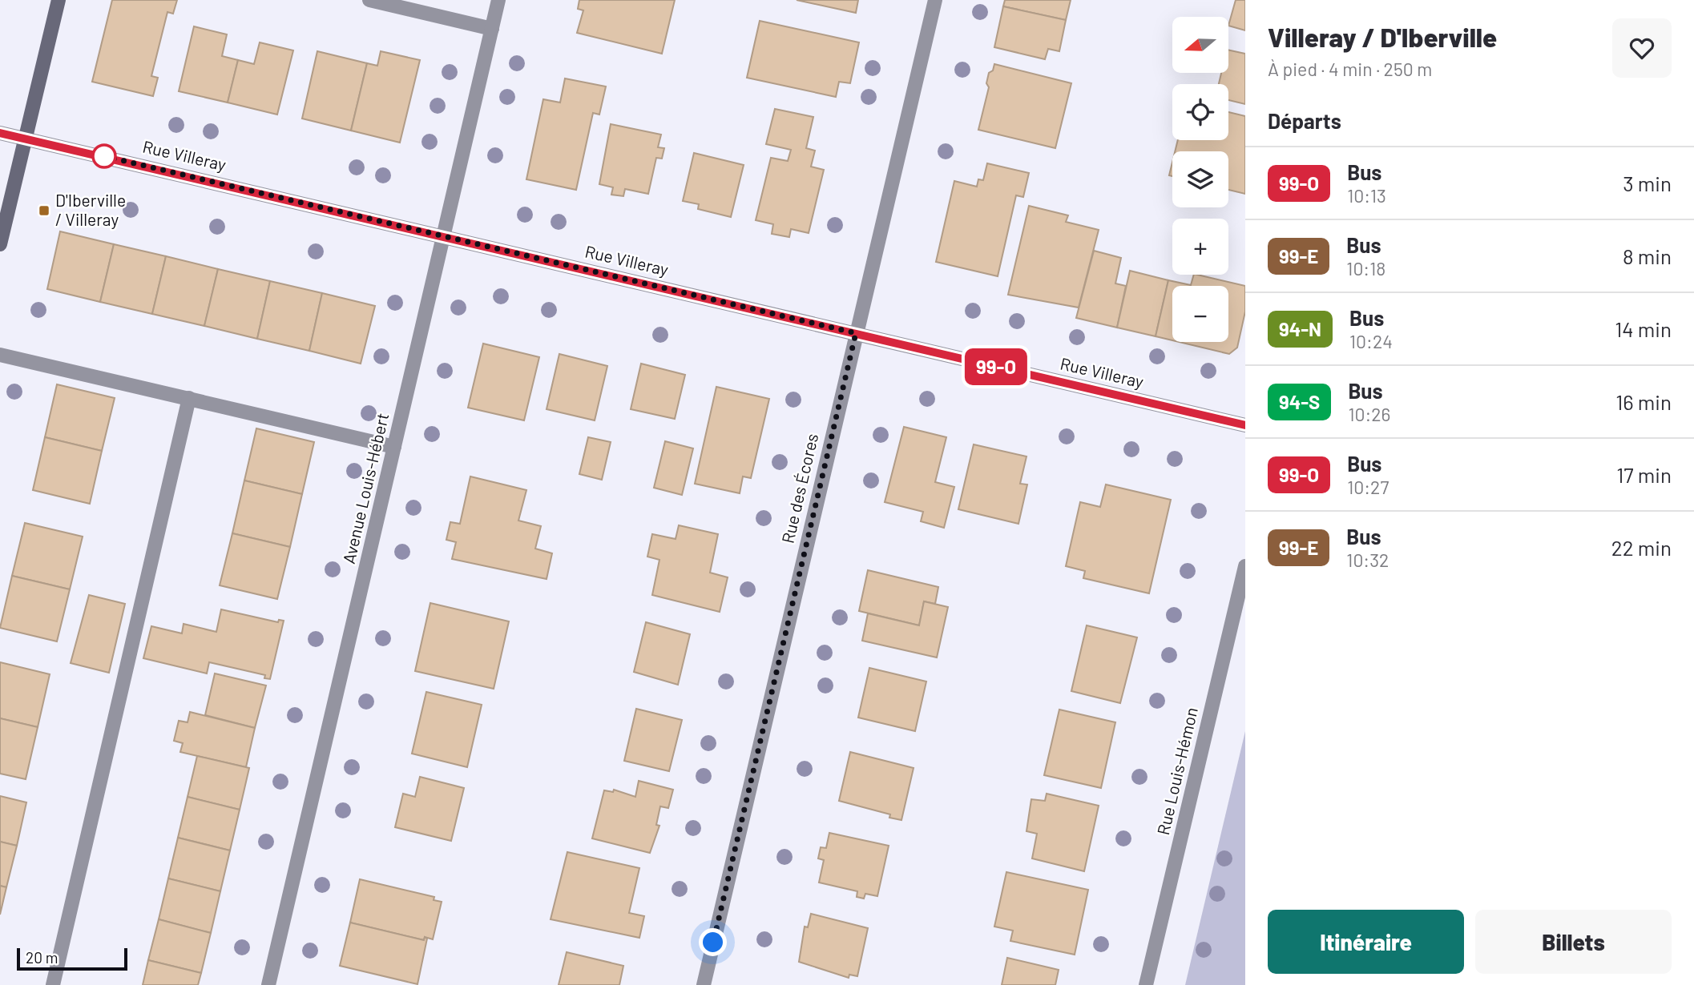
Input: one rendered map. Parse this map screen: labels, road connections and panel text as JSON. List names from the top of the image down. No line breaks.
{"streets":{"street":["Rue Villeray","Avenue Louis-Hébert","Rue des Écores","Rue Louis-Hémon"]},"crossings":[["Rue Villeray","Avenue Louis-Hébert"],["Rue Villeray","Rue des Écores"]],"places":{"transit":["D'Iberville / Villeray"]},"lines":["bus line 99-O"],"scale_bar":"20 m","north":"left","page":{"on_map":"99-O","heading":[["Villeray / D'Iberville","À pied · 4 min · 250 m"],"Départs"],"map_buttons":["+","−"],"list":[{"mark":"99-O","name":"Bus","note":"10:13","value":"3 min"},{"mark":"99-E","name":"Bus","note":"10:18","value":"8 min"},{"mark":"94-N","name":"Bus","note":"10:24","value":"14 min"},{"mark":"94-S","name":"Bus","note":"10:26","value":"16 min"},{"mark":"99-O","name":"Bus","note":"10:27","value":"17 min"},{"mark":"99-E","name":"Bus","note":"10:32","value":"22 min"}],"buttons":["Itinéraire","Billets"],"scale":"20 m"}}
